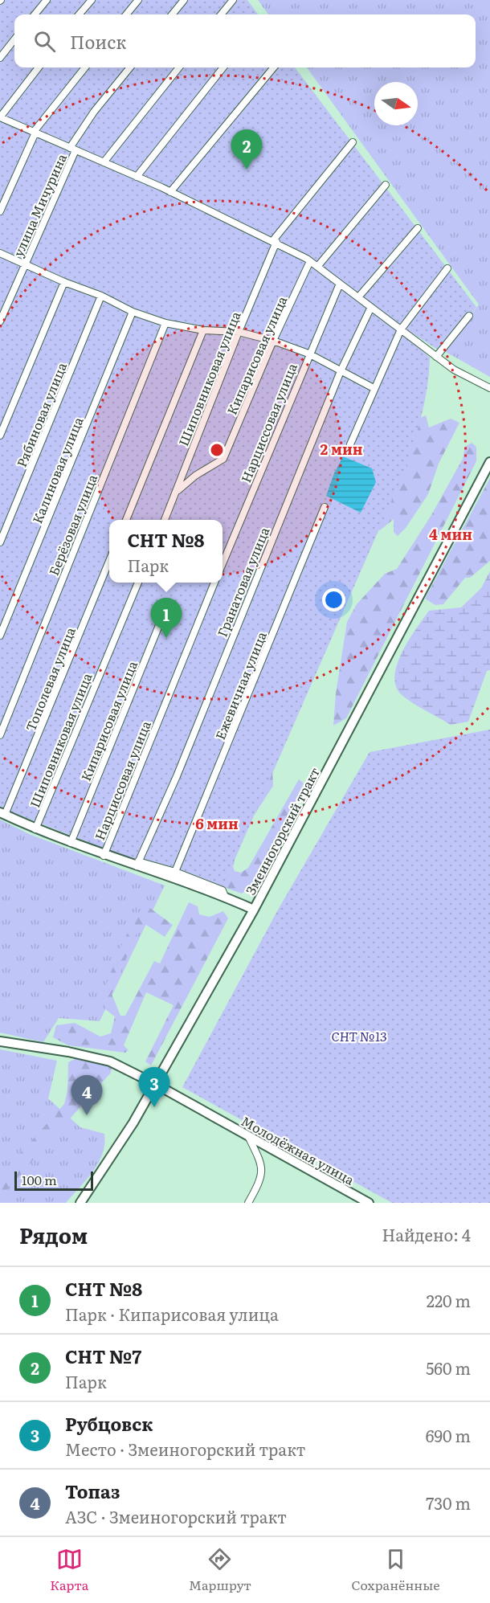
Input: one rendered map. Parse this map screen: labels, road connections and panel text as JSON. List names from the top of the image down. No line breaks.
{"streets":{"main road":["Змеиногорский тракт","Молодёжная улица"],"street":["улица Мичурина","Кипарисовая улица","Шиповниковая улица","Рябиновая улица","Нарциссовая улица","Калиновая улица","Берёзовая улица","Гранатовая улица","Тополевая улица","Ежевичная улица"]},"crossings":[["Кипарисовая улица","Шиповниковая улица"],["Змеиногорский тракт","Молодёжная улица"]],"parks":["СНТ №13"],"scale_bar":"100 m","north":"right","page":{"search":"Поиск","pins":["2","1","3","4"],"popup":["СНТ №8","Парк"],"scale":"100 m","heading":["Рядом","Найдено: 4"],"list":[{"mark":"1","name":"СНТ №8","note":"Парк · Кипарисовая улица","value":"220 m"},{"mark":"2","name":"СНТ №7","note":"Парк","value":"560 m"},{"mark":"3","name":"Рубцовск","note":"Место · Змеиногорский тракт","value":"690 m"},{"mark":"4","name":"Топаз","note":"АЗС · Змеиногорский тракт","value":"730 m"}],"nav":["Карта","Маршрут","Сохранённые"]},"rings":["2 мин","4 мин","6 мин"]}
